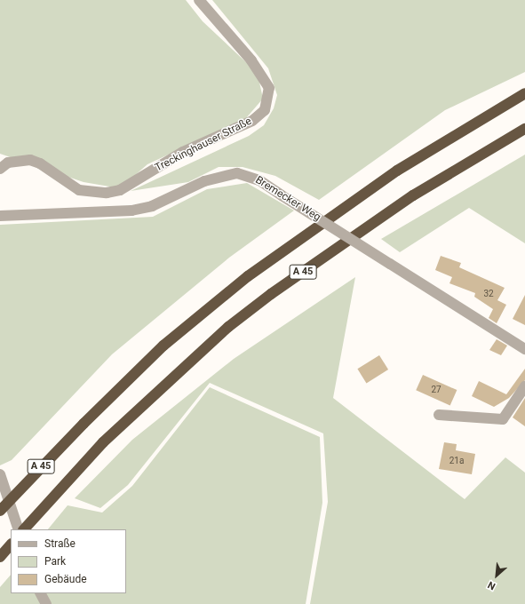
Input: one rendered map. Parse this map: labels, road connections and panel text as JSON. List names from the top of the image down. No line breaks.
{"streets":{"highway":["A 45"],"street":["Treckinghauser Straße","Bremecker Weg"]},"house_numbers":["32","27","21a"],"legend":["Straße","Park","Gebäude"],"north":"bottom left"}
